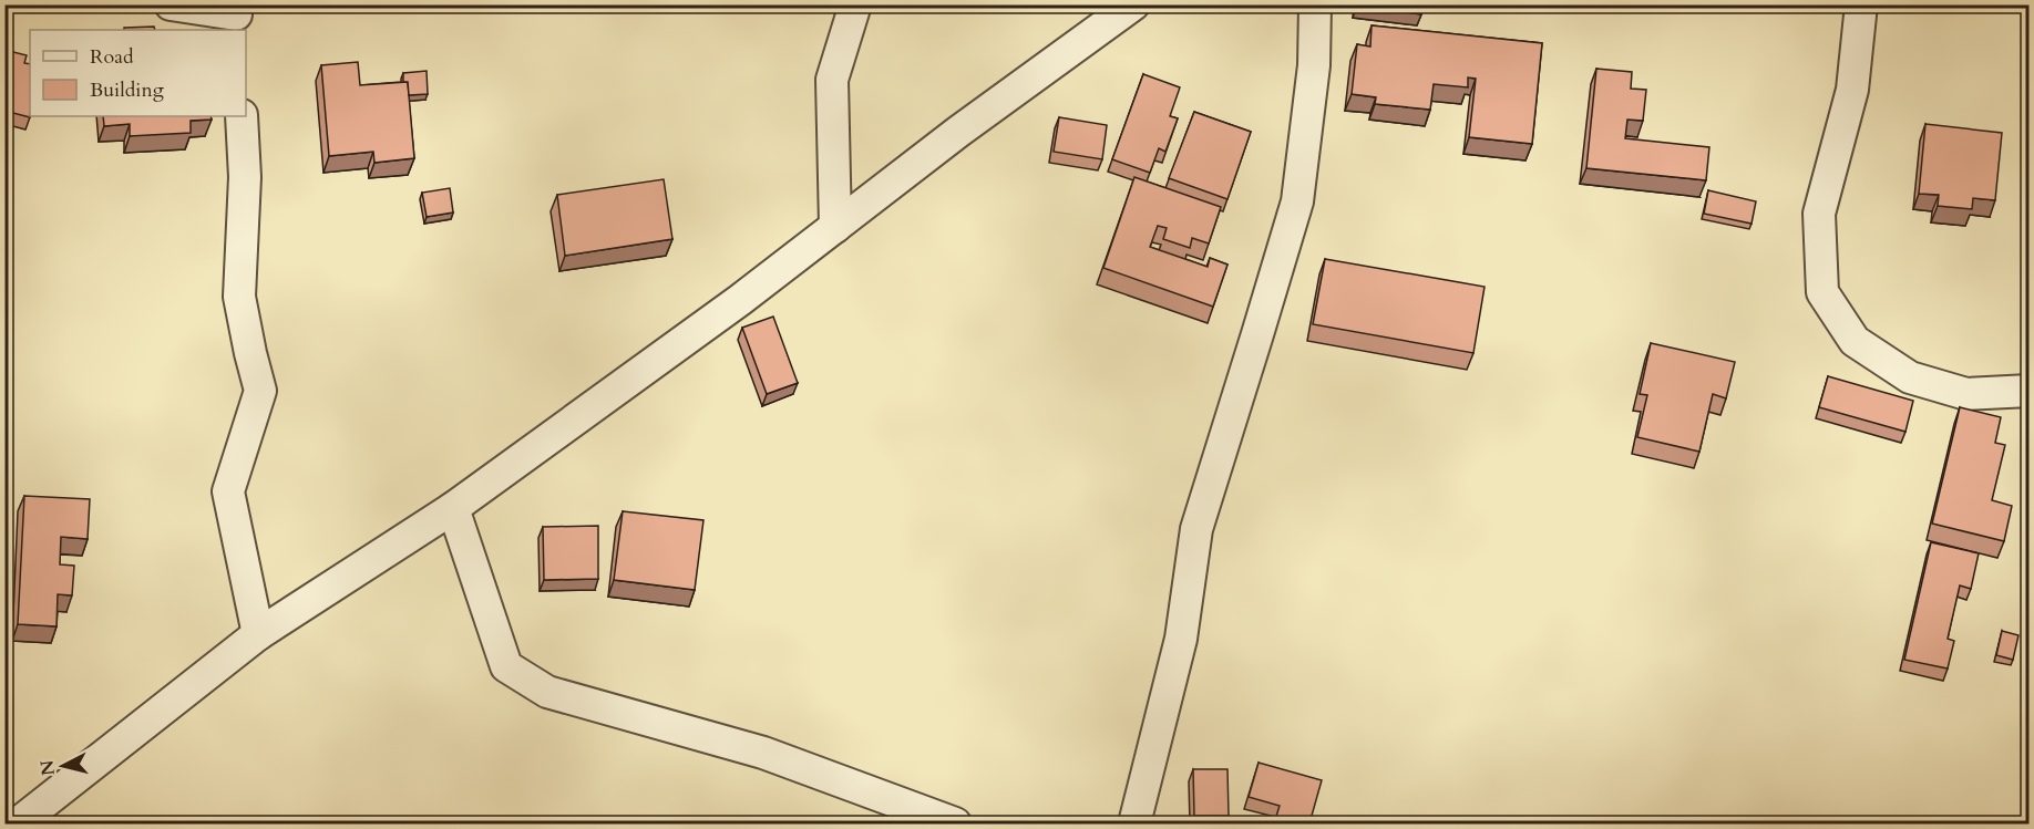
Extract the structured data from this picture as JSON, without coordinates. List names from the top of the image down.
{
  "legend": ["Road", "Building"],
  "north": "left"
}
